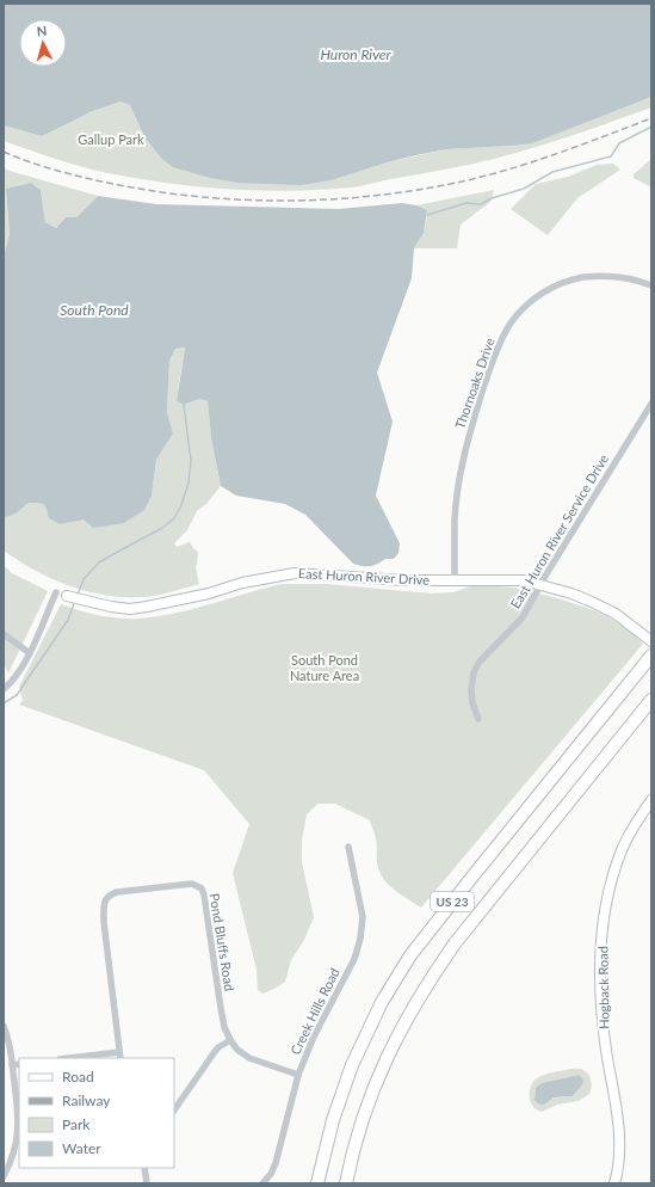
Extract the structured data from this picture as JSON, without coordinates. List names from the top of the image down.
{
  "streets": {
    "highway": ["US 23"],
    "main road": ["East Huron River Drive", "Hogback Road"],
    "street": [
      "Thornoaks Drive",
      "East Huron River Service Drive",
      "Pond Bluffs Road",
      "Creek Hills Road"
    ]
  },
  "crossings": [
    ["Thornoaks Drive", "East Huron River Drive"],
    ["East Huron River Service Drive", "East Huron River Drive"],
    ["Pond Bluffs Road", "Creek Hills Road"]
  ],
  "water": ["Huron River", "South Pond"],
  "parks": ["Gallup Park", "South Pond Nature Area"],
  "legend": [
    "Road",
    "Railway",
    "Park",
    "Water"
  ],
  "north": "top"
}
